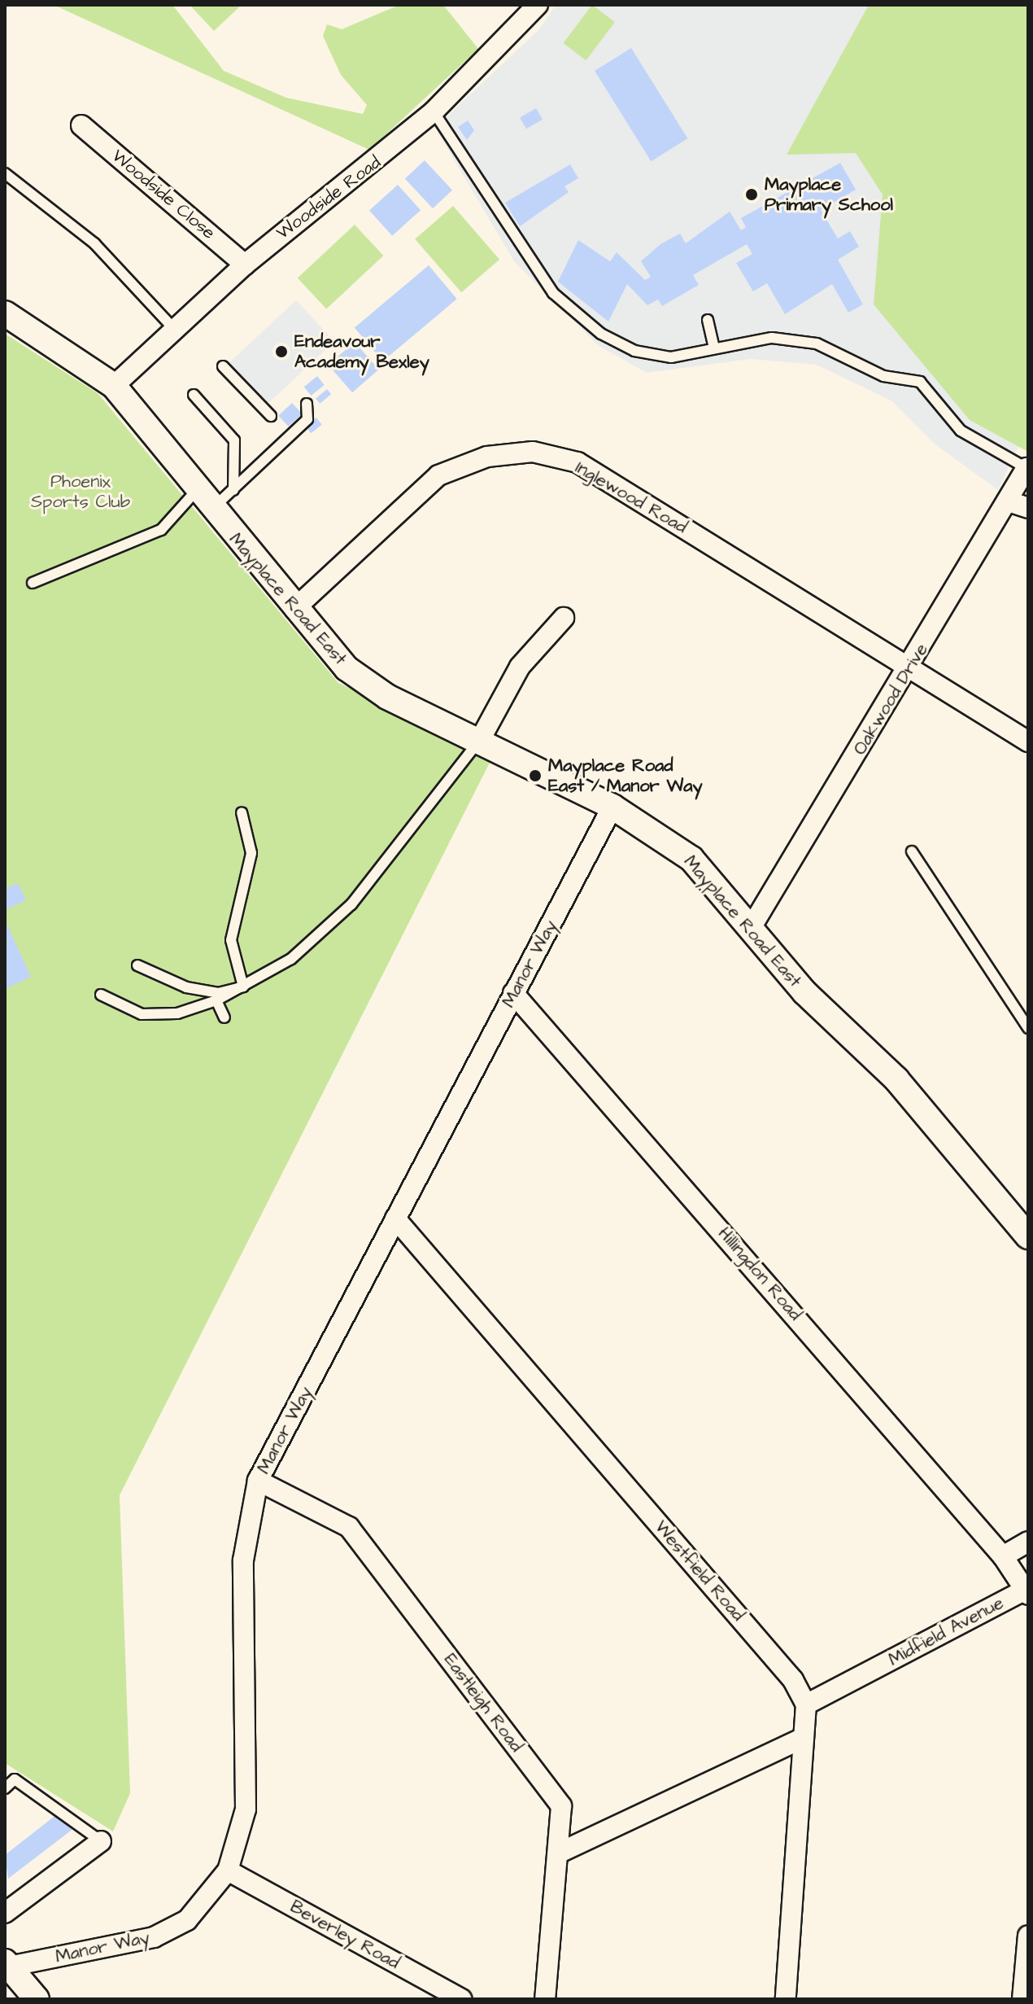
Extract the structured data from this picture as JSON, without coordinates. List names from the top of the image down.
{
  "streets": {
    "street": [
      "Woodside Close",
      "Woodside Road",
      "Inglewood Road",
      "Mayplace Road East",
      "Oakwood Drive",
      "Manor Way",
      "Hillingdon Road",
      "Westfield Road",
      "Midfield Avenue",
      "Eastleigh Road",
      "Beverley Road"
    ]
  },
  "crossings": [
    ["Woodside Close", "Woodside Road"],
    ["Woodside Road", "Mayplace Road East"],
    ["Inglewood Road", "Mayplace Road East"],
    ["Inglewood Road", "Oakwood Drive"],
    ["Mayplace Road East", "Oakwood Drive"],
    ["Mayplace Road East", "Manor Way"],
    ["Manor Way", "Hillingdon Road"],
    ["Manor Way", "Westfield Road"],
    ["Manor Way", "Eastleigh Road"],
    ["Manor Way", "Beverley Road"],
    ["Hillingdon Road", "Midfield Avenue"],
    ["Westfield Road", "Midfield Avenue"]
  ],
  "parks": ["Phoenix Sports Club"],
  "places": ["Mayplace Primary School", "Endeavour Academy Bexley", "Mayplace Road East / Manor Way"]
}
